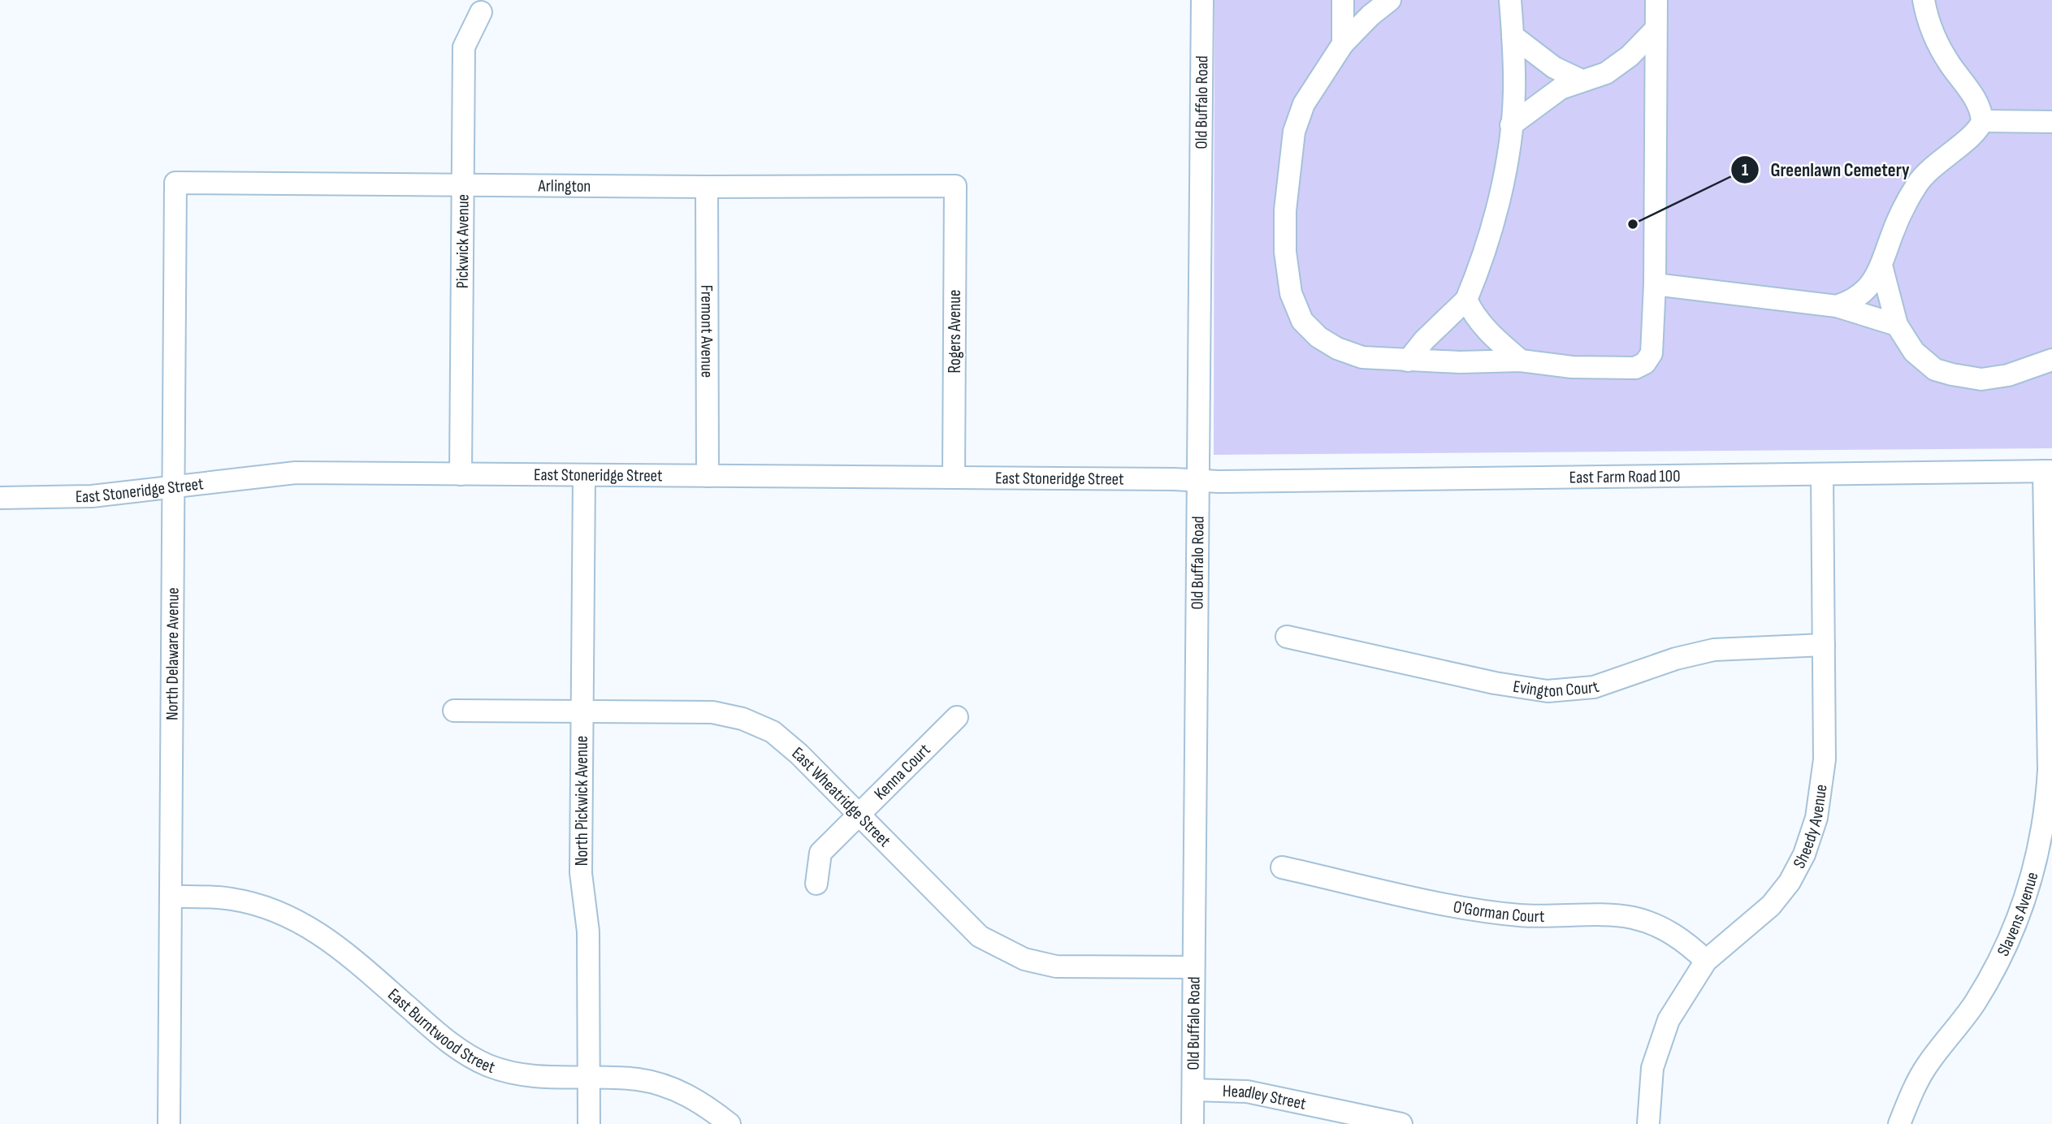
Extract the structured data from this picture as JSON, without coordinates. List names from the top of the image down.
{
  "streets": {
    "street": [
      "Old Buffalo Road",
      "Arlington",
      "Pickwick Avenue",
      "Fremont Avenue",
      "Rogers Avenue",
      "East Stoneridge Street",
      "East Farm Road 100",
      "North Delaware Avenue",
      "Evington Court",
      "Kenna Court",
      "East Wheatridge Street",
      "North Pickwick Avenue",
      "Sheedy Avenue",
      "O'Gorman Court",
      "Slavens Avenue",
      "East Burntwood Street",
      "Headley Street"
    ]
  },
  "crossings": [
    ["Old Buffalo Road", "East Stoneridge Street"],
    ["Old Buffalo Road", "East Farm Road 100"],
    ["Old Buffalo Road", "East Wheatridge Street"],
    ["Old Buffalo Road", "Headley Street"],
    ["Arlington", "Pickwick Avenue"],
    ["Arlington", "Fremont Avenue"],
    ["Arlington", "Rogers Avenue"],
    ["Arlington", "North Delaware Avenue"],
    ["Pickwick Avenue", "East Stoneridge Street"],
    ["Fremont Avenue", "East Stoneridge Street"],
    ["Rogers Avenue", "East Stoneridge Street"],
    ["East Stoneridge Street", "East Farm Road 100"],
    ["East Stoneridge Street", "North Delaware Avenue"],
    ["East Stoneridge Street", "North Pickwick Avenue"],
    ["East Farm Road 100", "Sheedy Avenue"],
    ["East Farm Road 100", "Slavens Avenue"],
    ["North Delaware Avenue", "East Burntwood Street"],
    ["Evington Court", "Sheedy Avenue"],
    ["Kenna Court", "East Wheatridge Street"],
    ["East Wheatridge Street", "North Pickwick Avenue"],
    ["North Pickwick Avenue", "East Burntwood Street"],
    ["Sheedy Avenue", "O'Gorman Court"]
  ],
  "places": ["Greenlawn Cemetery"]
}
